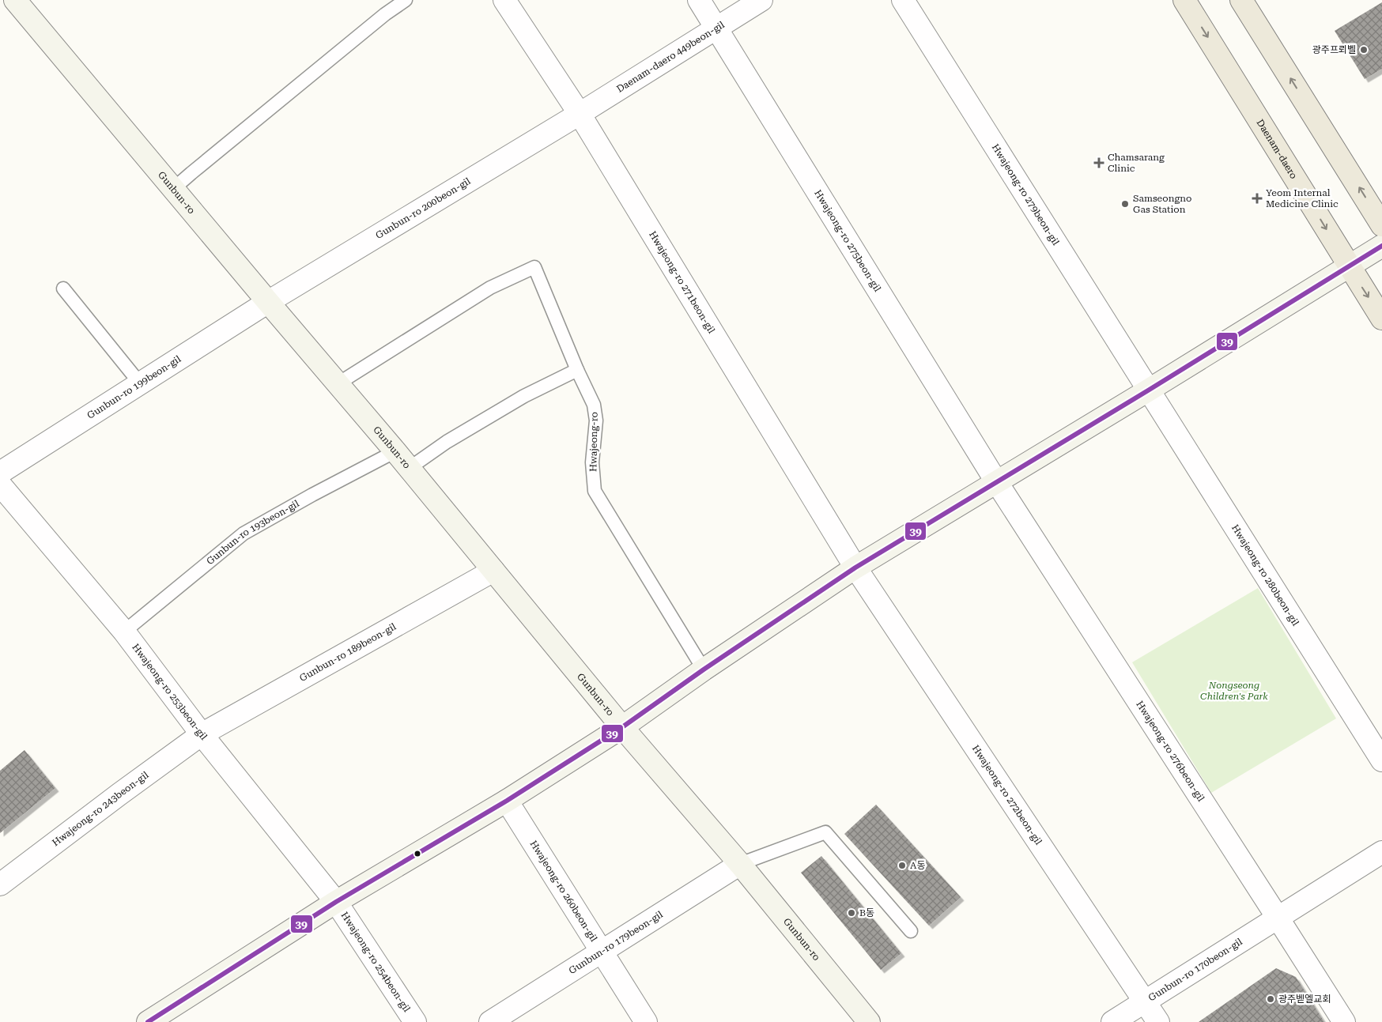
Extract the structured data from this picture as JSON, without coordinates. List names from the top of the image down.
{
  "streets": {
    "main road": ["Daenam-daero"],
    "street": [
      "Daenam-daero 449beon-gil",
      "Gunbun-ro",
      "Hwajeong-ro 279beon-gil",
      "Gunbun-ro 200beon-gil",
      "Hwajeong-ro 275beon-gil",
      "Hwajeong-ro 271beon-gil",
      "Gunbun-ro 199beon-gil",
      "Hwajeong-ro 280beon-gil",
      "Gunbun-ro 189beon-gil",
      "Hwajeong-ro 253beon-gil",
      "Hwajeong-ro 276beon-gil",
      "Hwajeong-ro 272beon-gil",
      "Hwajeong-ro 243beon-gil",
      "Hwajeong-ro 260beon-gil",
      "Gunbun-ro 179beon-gil",
      "Hwajeong-ro 254beon-gil",
      "Gunbun-ro 170beon-gil"
    ],
    "lane": ["Hwajeong-ro", "Gunbun-ro 193beon-gil"]
  },
  "crossings": [
    ["Daenam-daero 449beon-gil", "Gunbun-ro 200beon-gil"],
    ["Daenam-daero 449beon-gil", "Hwajeong-ro 275beon-gil"],
    ["Daenam-daero 449beon-gil", "Hwajeong-ro 271beon-gil"],
    ["Gunbun-ro", "Gunbun-ro 200beon-gil"],
    ["Gunbun-ro", "Gunbun-ro 199beon-gil"],
    ["Gunbun-ro", "Hwajeong-ro"],
    ["Gunbun-ro", "Gunbun-ro 193beon-gil"],
    ["Gunbun-ro", "Gunbun-ro 189beon-gil"],
    ["Gunbun-ro", "Gunbun-ro 179beon-gil"],
    ["Hwajeong-ro 279beon-gil", "Hwajeong-ro 280beon-gil"],
    ["Gunbun-ro 200beon-gil", "Hwajeong-ro 271beon-gil"],
    ["Gunbun-ro 200beon-gil", "Gunbun-ro 199beon-gil"],
    ["Hwajeong-ro 275beon-gil", "Hwajeong-ro 276beon-gil"],
    ["Hwajeong-ro 271beon-gil", "Hwajeong-ro 272beon-gil"],
    ["Gunbun-ro 193beon-gil", "Hwajeong-ro 253beon-gil"],
    ["Gunbun-ro 189beon-gil", "Hwajeong-ro 253beon-gil"],
    ["Gunbun-ro 189beon-gil", "Hwajeong-ro 243beon-gil"],
    ["Hwajeong-ro 253beon-gil", "Hwajeong-ro 243beon-gil"],
    ["Hwajeong-ro 253beon-gil", "Hwajeong-ro 254beon-gil"],
    ["Hwajeong-ro 276beon-gil", "Gunbun-ro 170beon-gil"],
    ["Hwajeong-ro 272beon-gil", "Gunbun-ro 170beon-gil"],
    ["Hwajeong-ro 260beon-gil", "Gunbun-ro 179beon-gil"]
  ],
  "parks": ["Nongseong Children's Park"],
  "places": {
    "other": [
      "광주프뢰벨",
      "Samseongno Gas Station",
      "A동",
      "B동",
      "광주벧엘교회"
    ],
    "health": ["Chamsarang Clinic", "Yeom Internal Medicine Clinic"]
  },
  "lines": ["transit line 39"]
}
